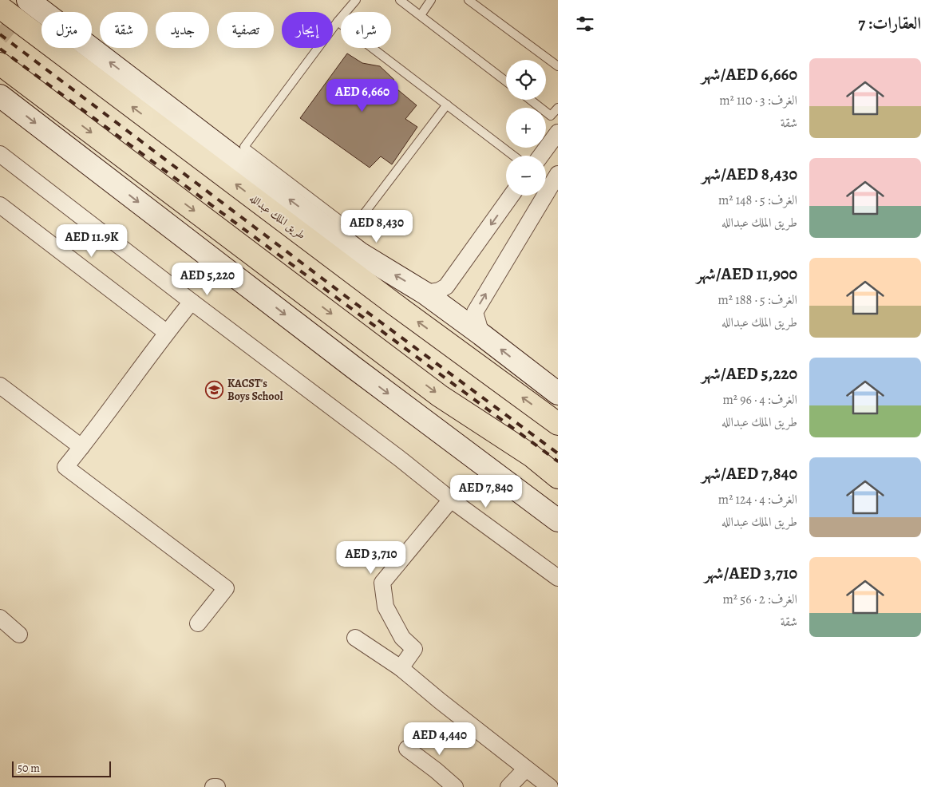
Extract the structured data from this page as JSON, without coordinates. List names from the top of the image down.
{
  "streets": {
    "highway": ["طريق الملك عبدالله"]
  },
  "places": {
    "school or university": ["KACST's Boys School"]
  },
  "scale_bar": "50 m",
  "page": {
    "heading": "العقارات: 7",
    "chip": [
      "شراء",
      "إيجار",
      "تصفية",
      "جديد",
      "شقة",
      "منزل"
    ],
    "list": [
      {
        "name": "AED 6,660/شهر",
        "note": "الغرف: 3 · 110 m² · شقة"
      },
      {
        "name": "AED 8,430/شهر",
        "note": "الغرف: 5 · 148 m² · طريق الملك عبدالله"
      },
      {
        "name": "AED 11,900/شهر",
        "note": "الغرف: 5 · 188 m² · طريق الملك عبدالله"
      },
      {
        "name": "AED 5,220/شهر",
        "note": "الغرف: 4 · 96 m² · طريق الملك عبدالله"
      },
      {
        "name": "AED 7,840/شهر",
        "note": "الغرف: 4 · 124 m² · طريق الملك عبدالله"
      },
      {
        "name": "AED 3,710/شهر",
        "note": "الغرف: 2 · 56 m² · شقة"
      }
    ],
    "map_buttons": ["+", "−"],
    "price": [
      "AED 6,660",
      "AED 8,430",
      "AED 11.9K",
      "AED 5,220",
      "AED 7,840",
      "AED 3,710",
      "AED 4,440"
    ],
    "scale": "50 m"
  }
}
